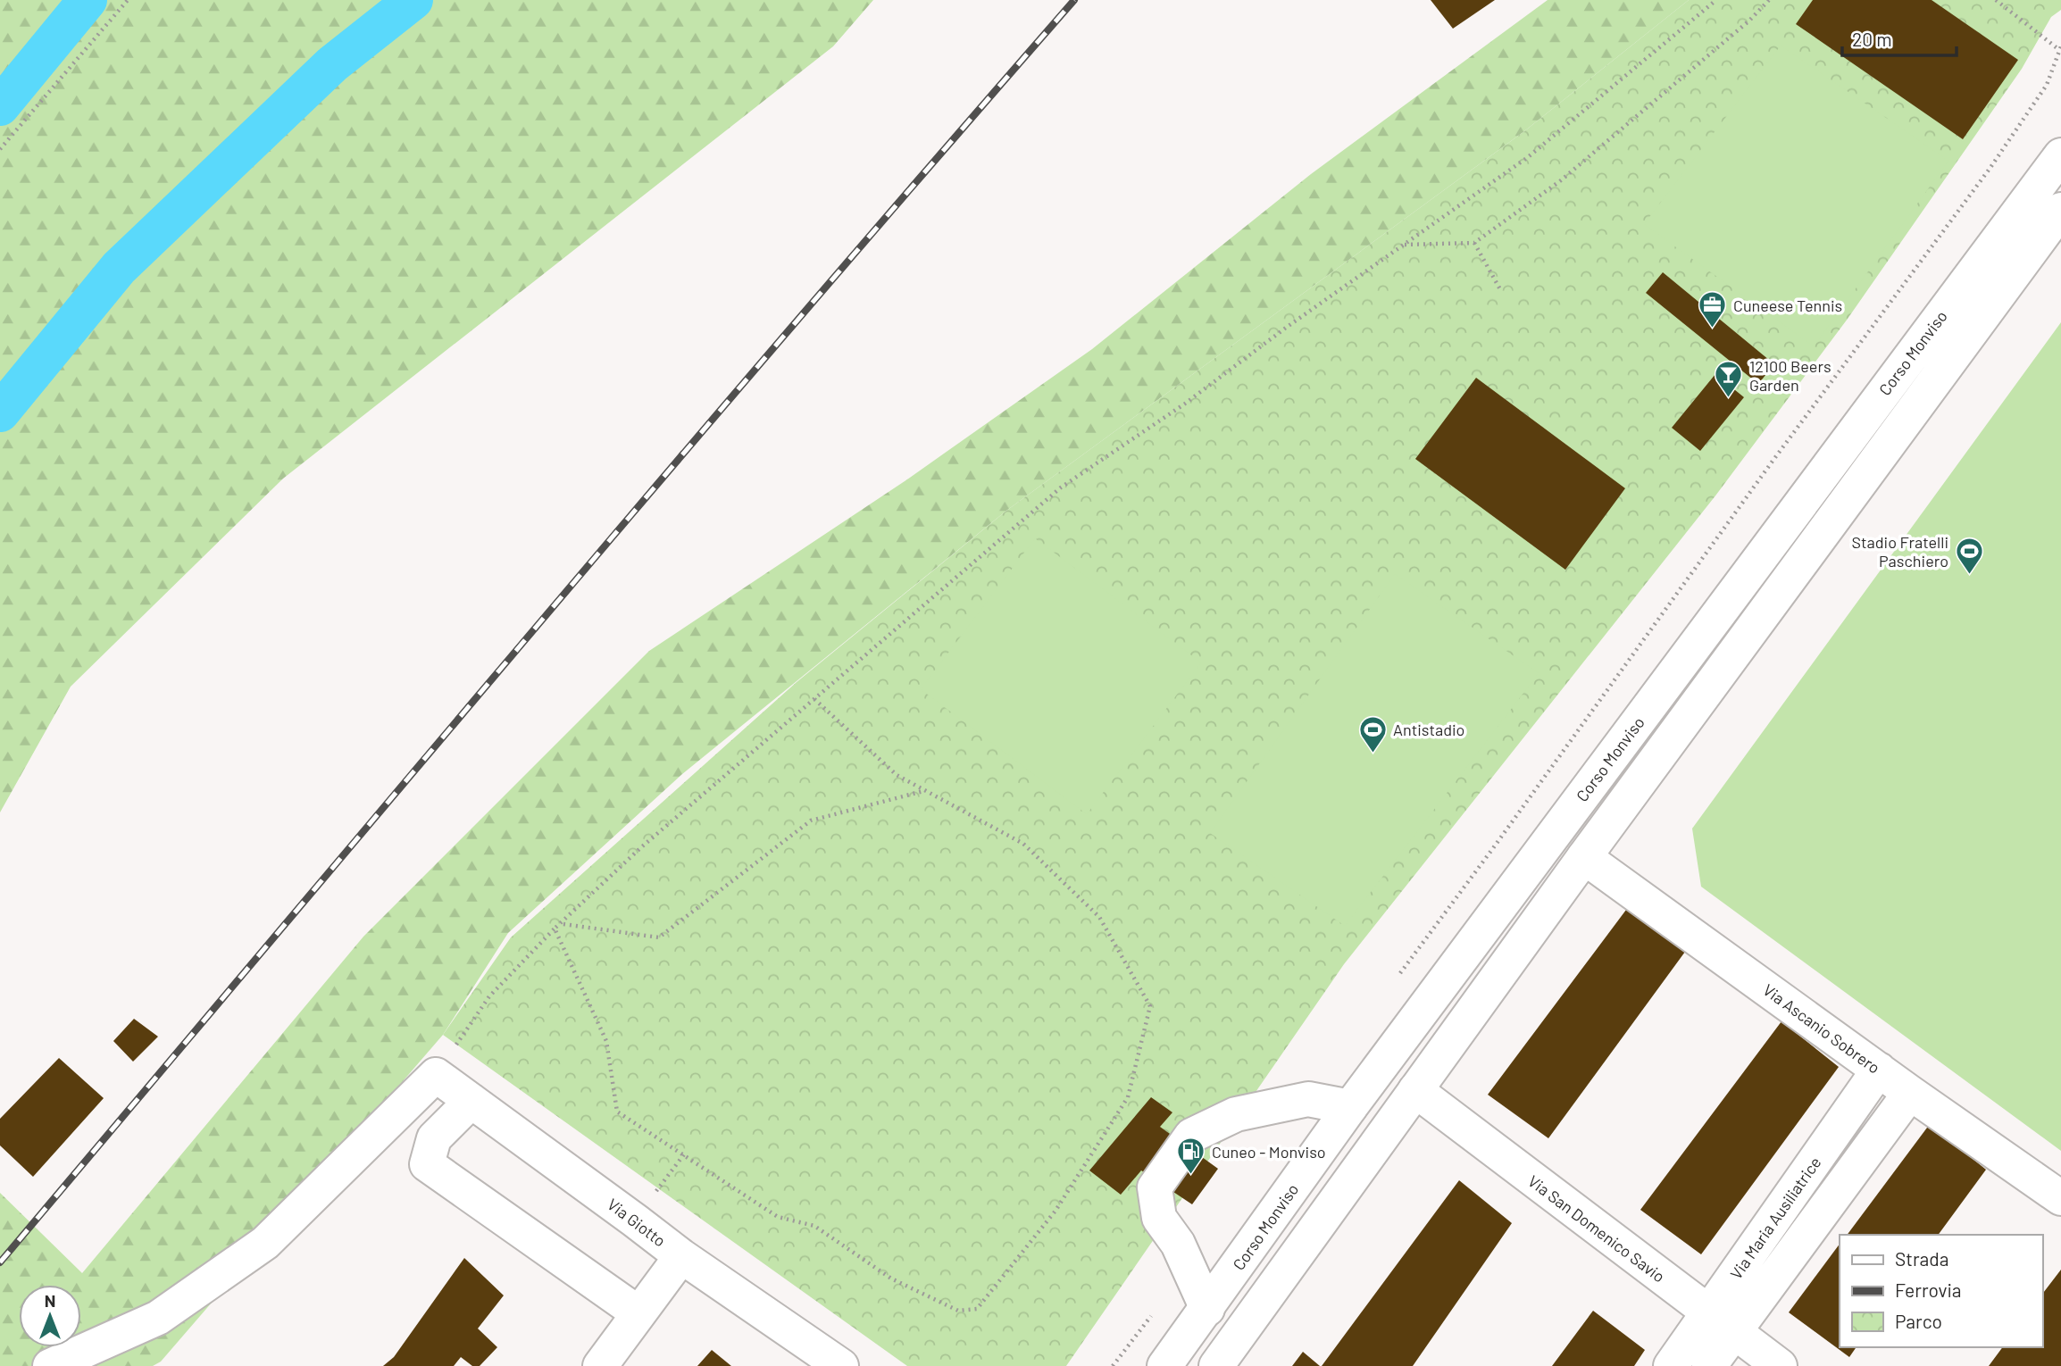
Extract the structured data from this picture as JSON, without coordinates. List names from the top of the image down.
{
  "streets": {
    "main road": [
      "Corso Monviso",
      "Via Ascanio Sobrero",
      "Via Maria Ausiliatrice",
      "Via Giotto",
      "Via San Domenico Savio"
    ]
  },
  "crossings": [
    ["Via Ascanio Sobrero", "Via Maria Ausiliatrice"],
    ["Via Maria Ausiliatrice", "Via San Domenico Savio"]
  ],
  "places": {
    "office": ["Cuneese Tennis"],
    "bar": ["12100 Beers Garden"],
    "sports": ["Stadio Fratelli Paschiero", "Antistadio"],
    "fuel station": ["Cuneo - Monviso"]
  },
  "legend": ["Strada", "Ferrovia", "Parco"],
  "scale_bar": "20 m",
  "north": "top"
}
